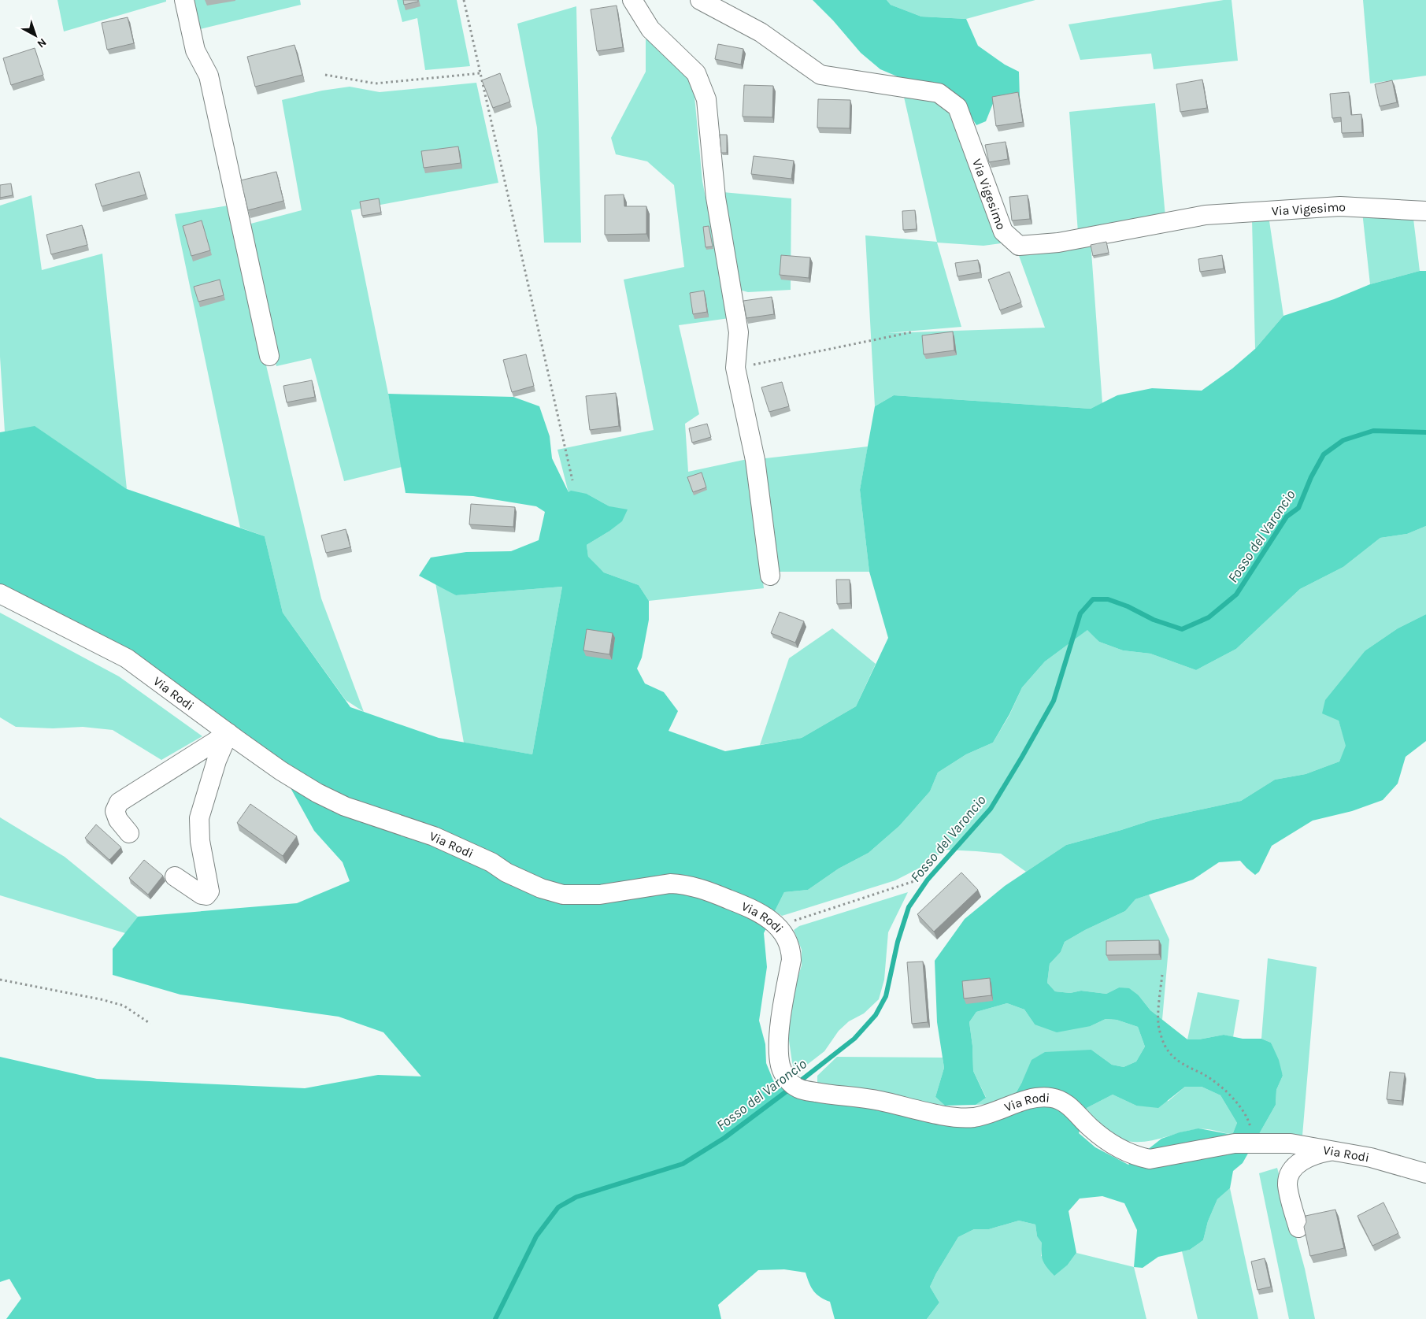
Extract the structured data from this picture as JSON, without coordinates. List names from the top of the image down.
{
  "streets": {
    "street": ["Via Vigesimo", "Via Rodi"]
  },
  "water": ["Fosso del Varoncio"],
  "north": "bottom right"
}
